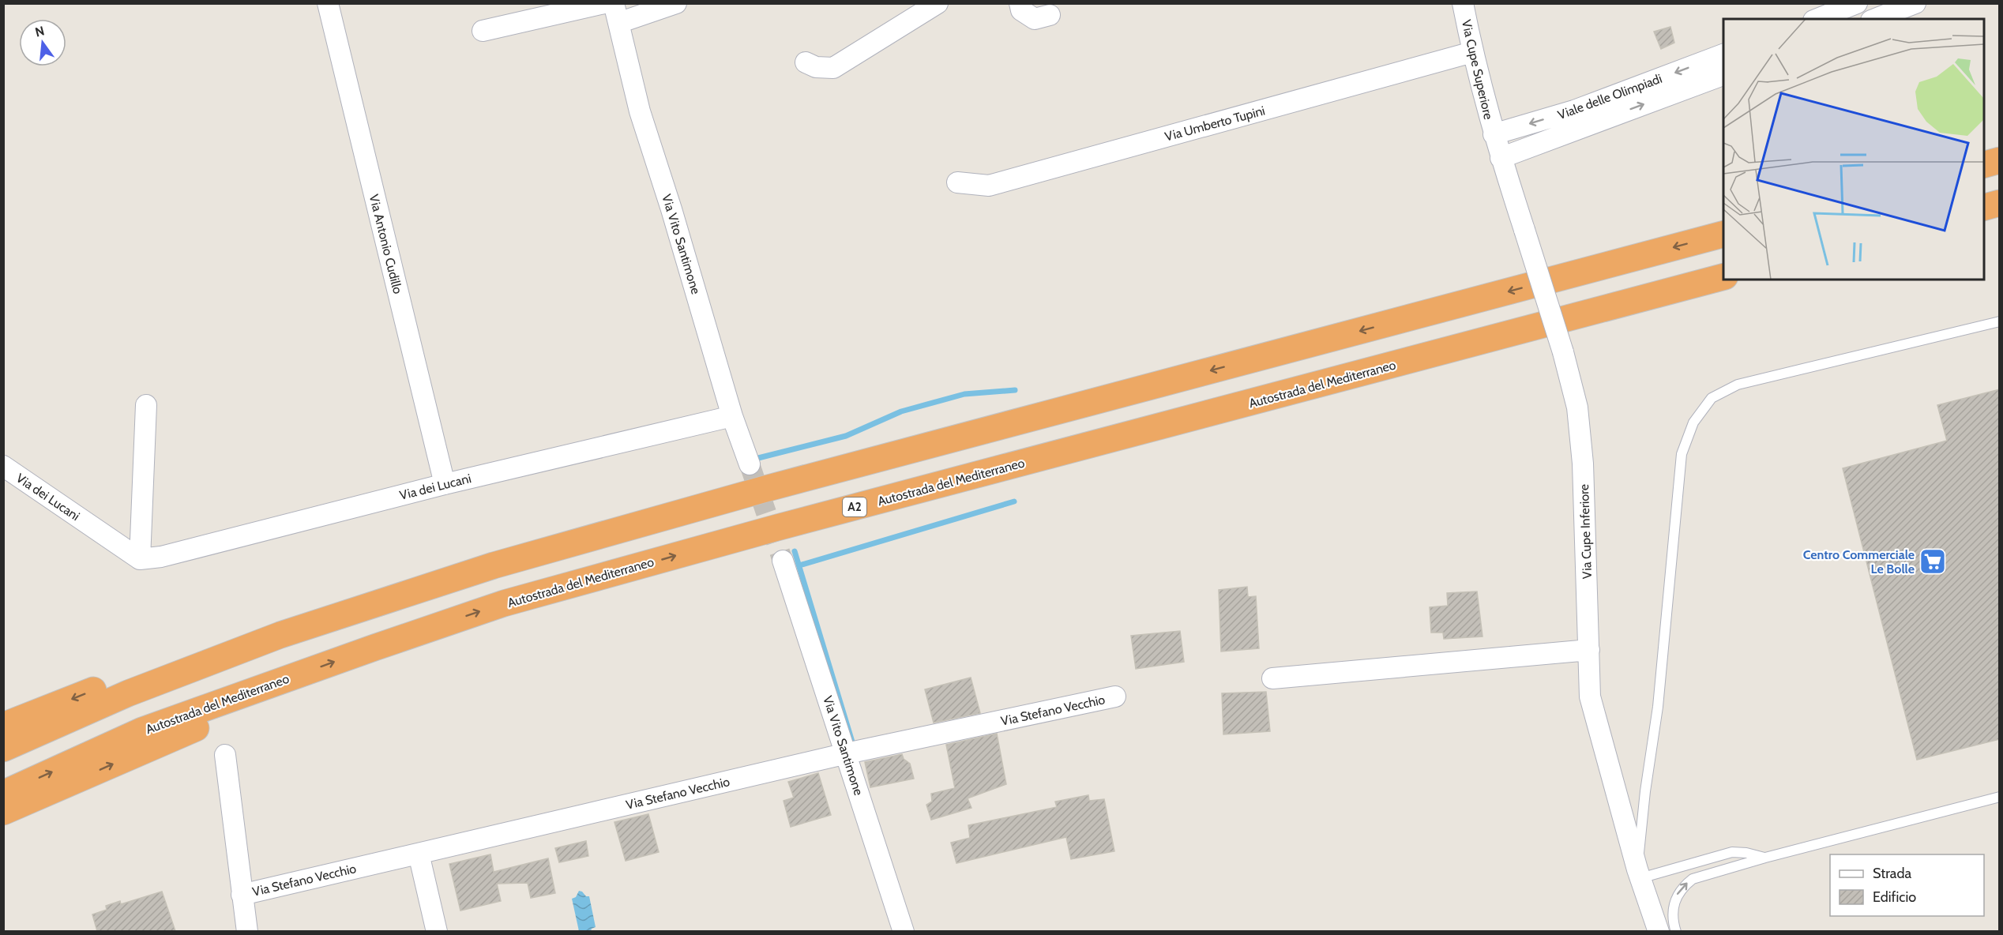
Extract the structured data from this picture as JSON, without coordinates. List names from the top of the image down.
{
  "streets": {
    "highway": ["Autostrada del Mediterraneo", "A2"],
    "street": [
      "Via Cupe Superiore",
      "Viale delle Olimpiadi",
      "Via Umberto Tupini",
      "Via Antonio Cudillo",
      "Via Vito Santimone",
      "Via dei Lucani",
      "Via Cupe Inferiore",
      "Via Stefano Vecchio"
    ]
  },
  "crossings": [
    ["Via Cupe Superiore", "Viale delle Olimpiadi"],
    ["Via Cupe Superiore", "Via Umberto Tupini"],
    ["Via Cupe Superiore", "Via Cupe Inferiore"],
    ["Viale delle Olimpiadi", "Via Cupe Inferiore"],
    ["Via Antonio Cudillo", "Via dei Lucani"],
    ["Via Vito Santimone", "Via dei Lucani"],
    ["Via Vito Santimone", "Via Stefano Vecchio"]
  ],
  "places": {
    "supermarket": ["Centro Commerciale Le Bolle"]
  },
  "legend": ["Strada", "Edificio"],
  "north": "top"
}
